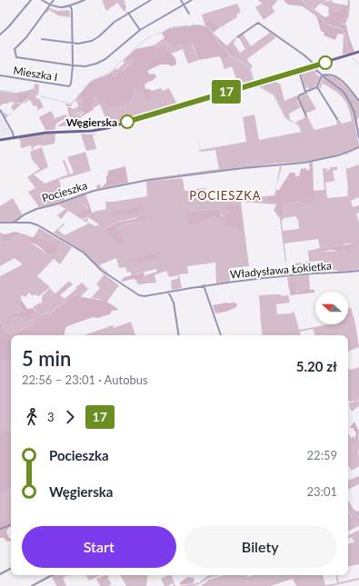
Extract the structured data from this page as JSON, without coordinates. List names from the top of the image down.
{
  "streets": {
    "street": ["Mieszka I", "Pocieszka", "Władysława Łokietka"]
  },
  "crossings": [
    ["Pocieszka", "Władysława Łokietka"]
  ],
  "districts": ["POCIESZKA"],
  "places": ["Węgierska"],
  "lines": ["bus line 17"],
  "north": "left",
  "page": {
    "on_map": "17",
    "heading": ["5 min", "22:56 – 23:01 · Autobus", "5.20 zł"],
    "legs": ["3", "17"],
    "list": [
      {
        "name": "Pocieszka",
        "value": "22:59"
      },
      {
        "name": "Węgierska",
        "value": "23:01"
      }
    ],
    "buttons": ["Start", "Bilety"]
  }
}
